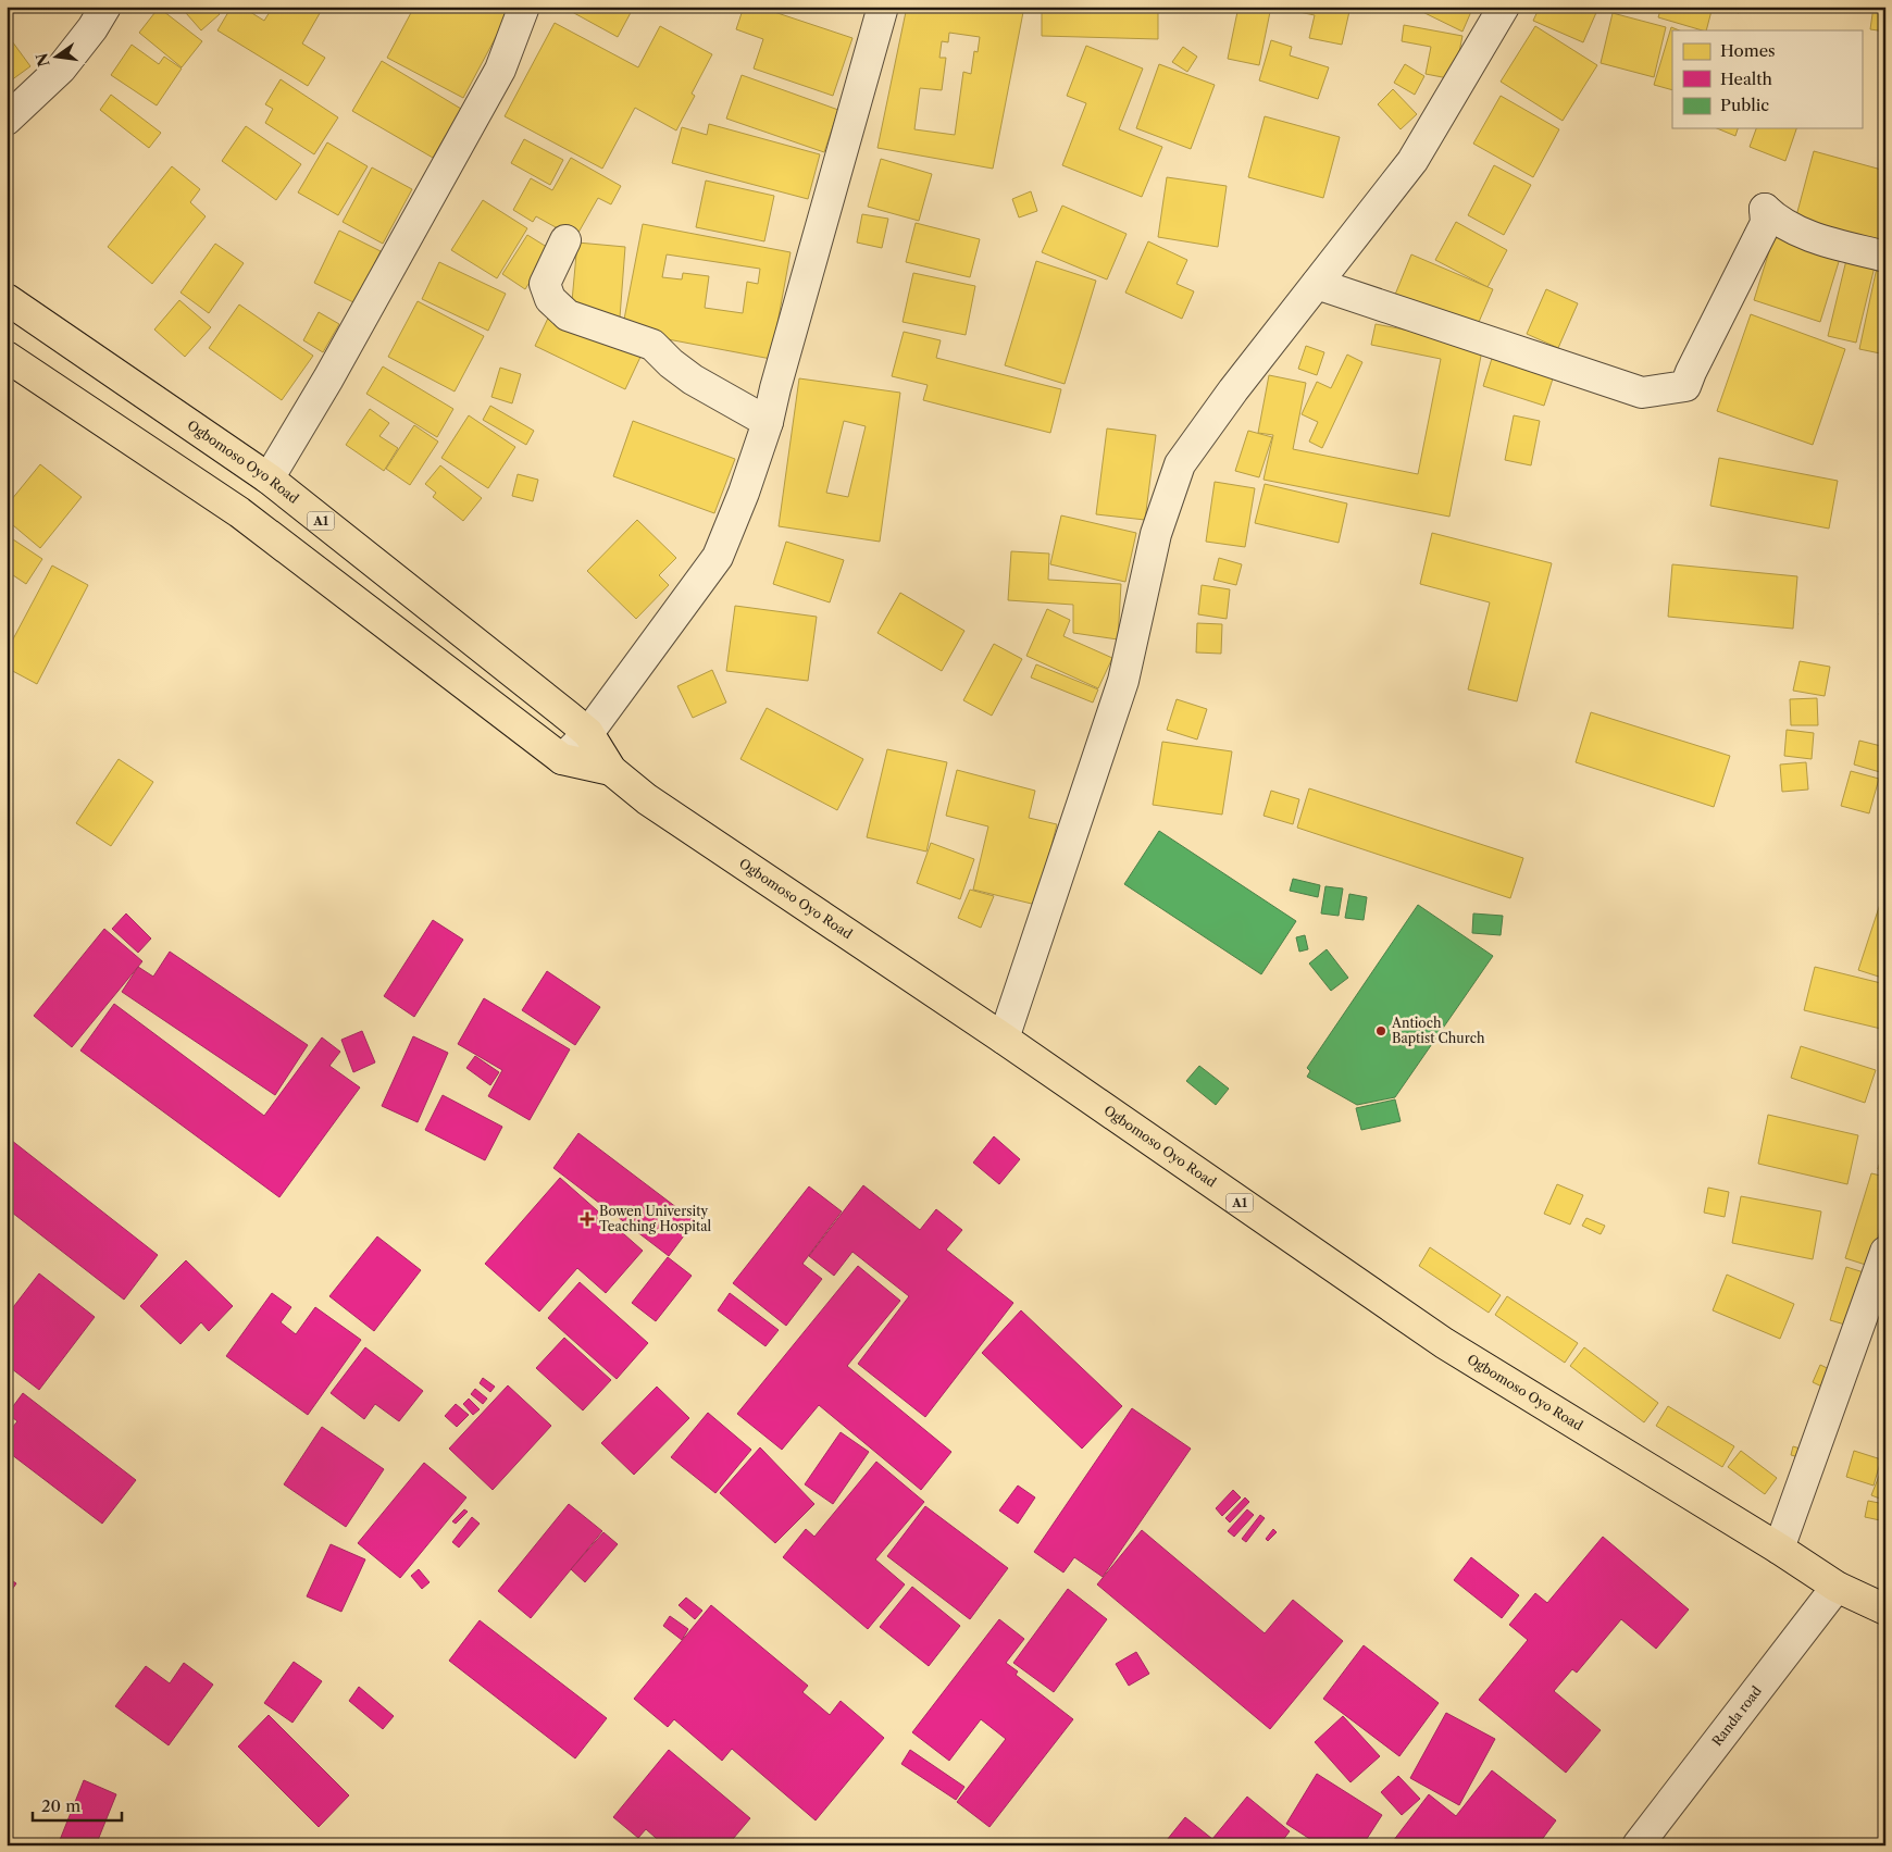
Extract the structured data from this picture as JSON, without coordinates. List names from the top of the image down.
{
  "streets": {
    "highway": ["Ogbomoso Oyo Road", "A1"],
    "street": ["Randa road"]
  },
  "crossings": [
    ["Ogbomoso Oyo Road", "Randa road"]
  ],
  "places": {
    "other": ["Antioch Baptist Church"],
    "health": ["Bowen University Teaching Hospital"]
  },
  "legend": ["Homes", "Health", "Public"],
  "scale_bar": "20 m",
  "north": "left"
}
